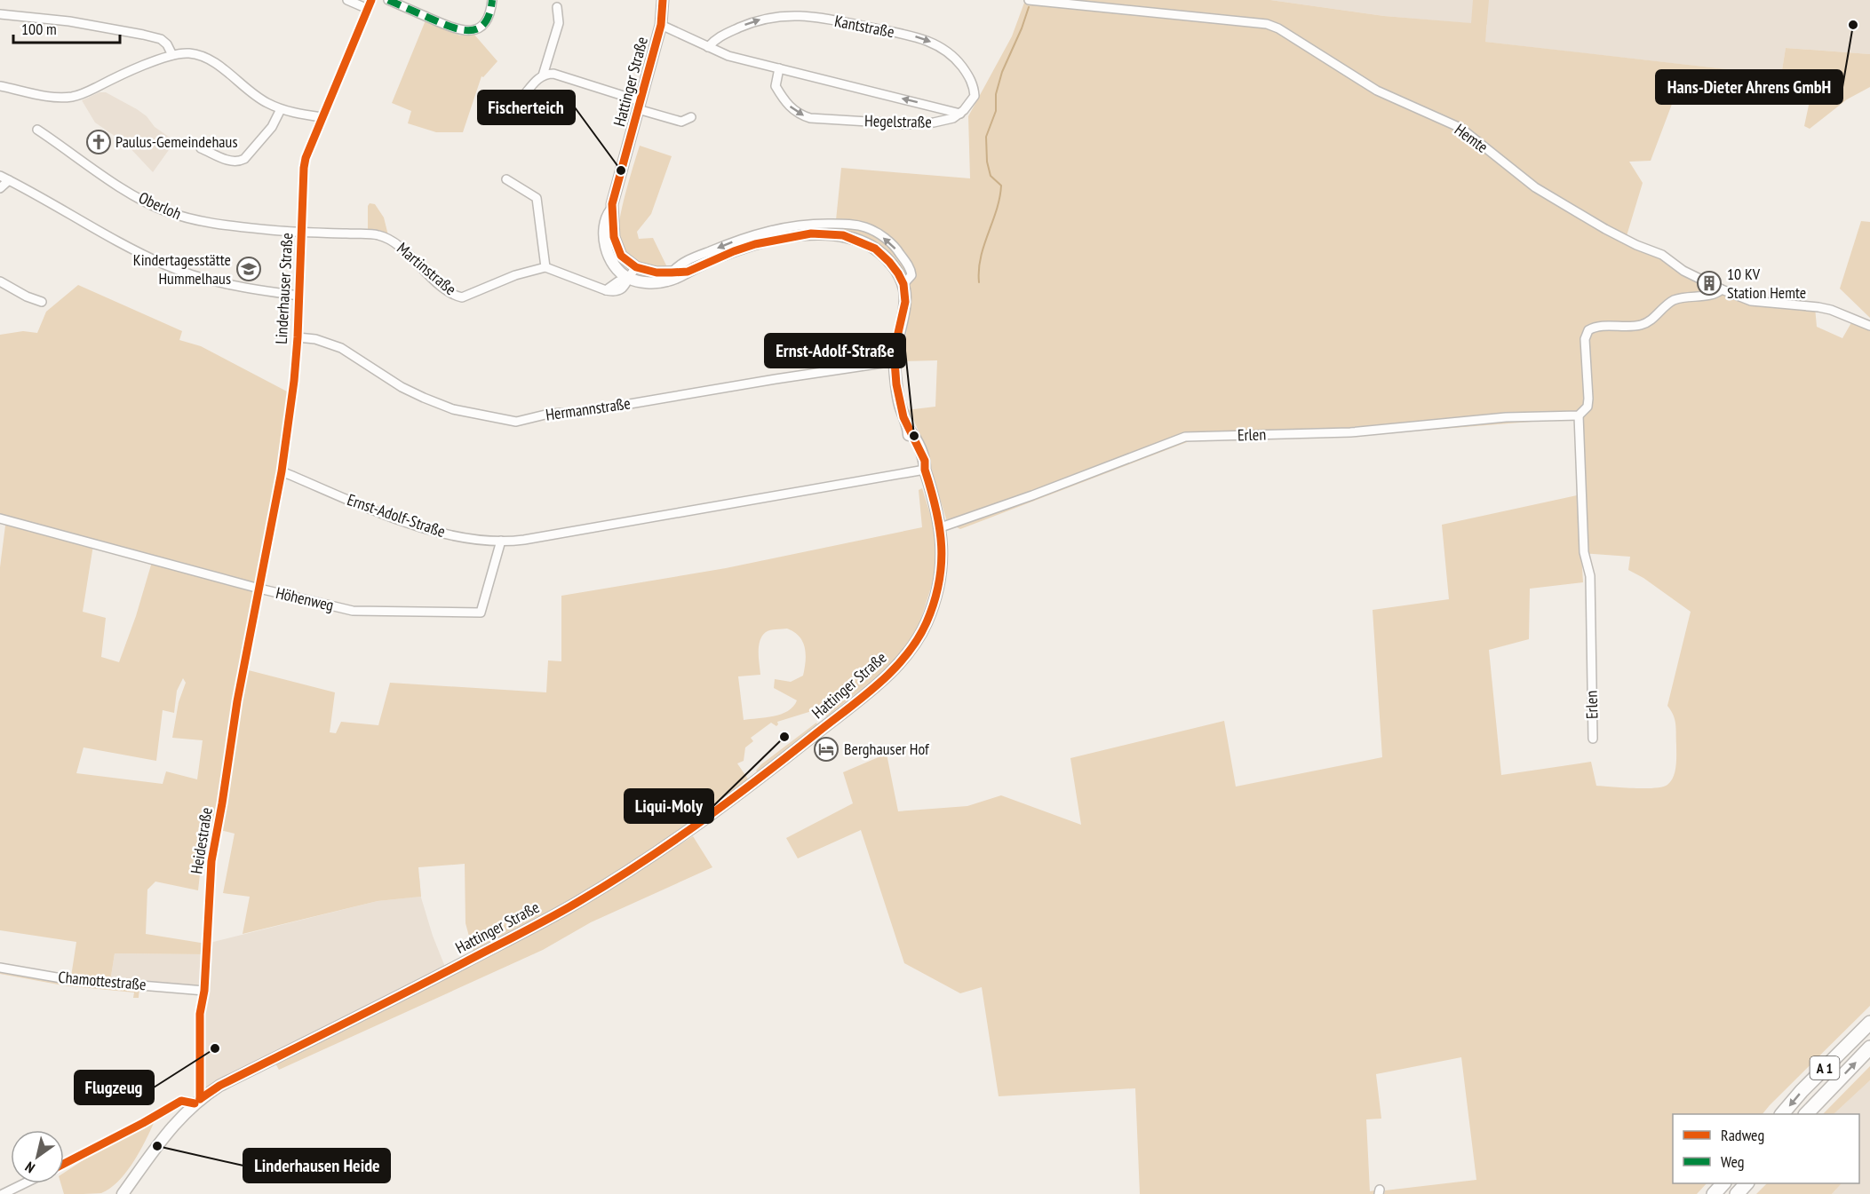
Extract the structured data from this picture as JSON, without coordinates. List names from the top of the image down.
{
  "streets": {
    "highway": ["A 1"],
    "main road": ["Hattinger Straße"],
    "street": [
      "Kantstraße",
      "Hegelstraße",
      "Hemte",
      "Oberloh",
      "Martinstraße",
      "Linderhauser Straße",
      "Hermannstraße",
      "Erlen",
      "Ernst-Adolf-Straße",
      "Höhenweg",
      "Heidestraße",
      "Chamottestraße"
    ]
  },
  "crossings": [
    ["Kantstraße", "Hegelstraße"],
    ["Hattinger Straße", "Hegelstraße"],
    ["Hattinger Straße", "Hermannstraße"],
    ["Hattinger Straße", "Erlen"],
    ["Hattinger Straße", "Ernst-Adolf-Straße"],
    ["Hattinger Straße", "Heidestraße"],
    ["Hemte", "Erlen"],
    ["Oberloh", "Martinstraße"],
    ["Oberloh", "Linderhauser Straße"],
    ["Martinstraße", "Linderhauser Straße"],
    ["Linderhauser Straße", "Hermannstraße"],
    ["Linderhauser Straße", "Ernst-Adolf-Straße"],
    ["Linderhauser Straße", "Höhenweg"],
    ["Linderhauser Straße", "Heidestraße"],
    ["Ernst-Adolf-Straße", "Höhenweg"],
    ["Höhenweg", "Heidestraße"],
    ["Heidestraße", "Chamottestraße"]
  ],
  "places": {
    "other": [
      "Hans-Dieter Ahrens GmbH",
      "Fischerteich",
      "Ernst-Adolf-Straße",
      "Liqui-Moly",
      "Flugzeug",
      "Linderhausen Heide"
    ],
    "church": ["Paulus-Gemeindehaus"],
    "school or university": ["Kindertagesstätte Hummelhaus"],
    "building": ["10 KV Station Hemte"],
    "hotel": ["Berghauser Hof"]
  },
  "legend": ["Radweg", "Weg"],
  "scale_bar": "100 m",
  "north": "bottom left"
}
